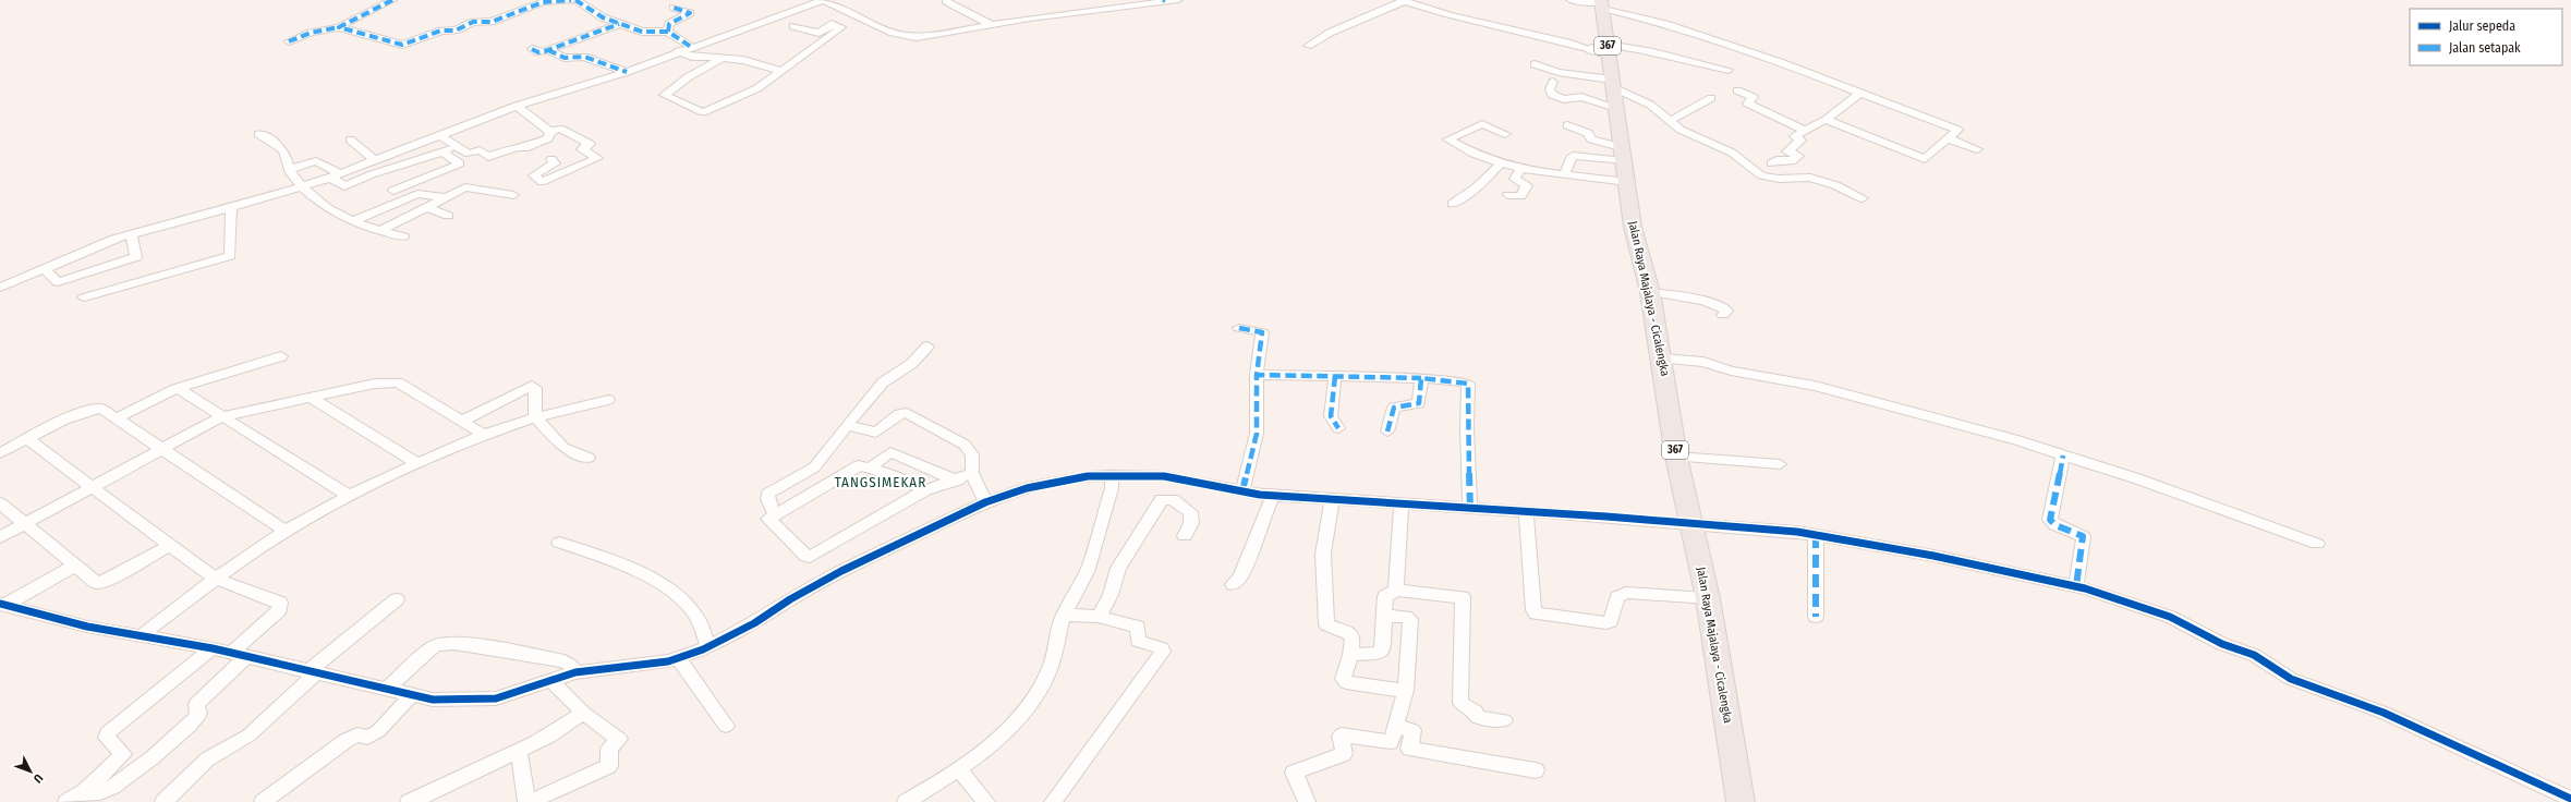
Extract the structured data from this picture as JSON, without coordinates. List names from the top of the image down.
{
  "streets": {
    "main road": ["367", "Jalan Raya Majalaya - Cicalengka"]
  },
  "districts": ["TANGSIMEKAR"],
  "legend": ["Jalur sepeda", "Jalan setapak"],
  "north": "bottom right"
}
